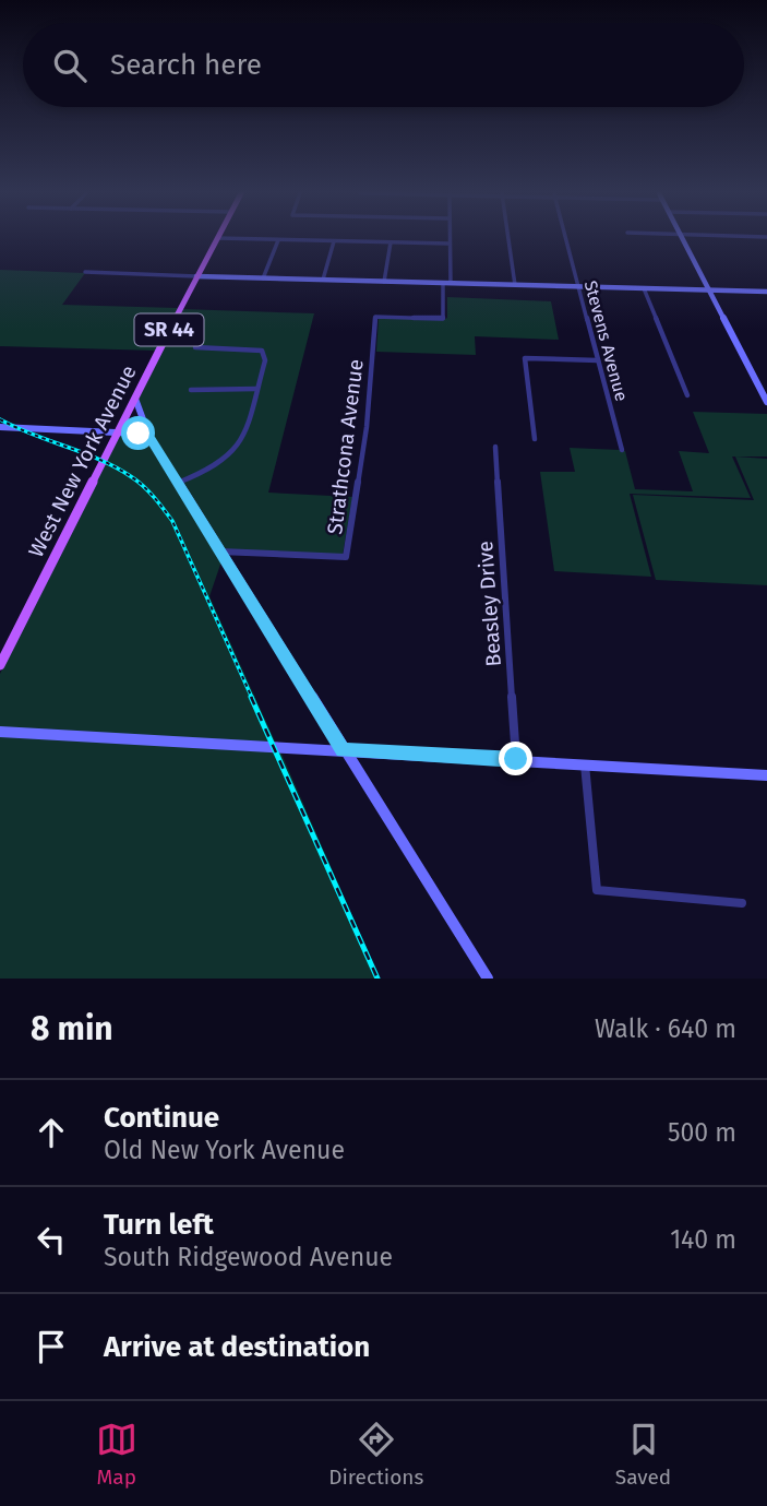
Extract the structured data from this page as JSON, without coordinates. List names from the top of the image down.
{
  "streets": {
    "main road": ["SR 44", "West New York Avenue"],
    "street": ["Stevens Avenue", "Strathcona Avenue", "Beasley Drive"]
  },
  "page": {
    "search": "Search here",
    "heading": ["8 min", "Walk · 640 m"],
    "list": [
      ["Continue", "Old New York Avenue", "500 m"],
      ["Turn left", "South Ridgewood Avenue", "140 m"],
      "Arrive at destination"
    ],
    "nav": ["Map", "Directions", "Saved"]
  }
}
